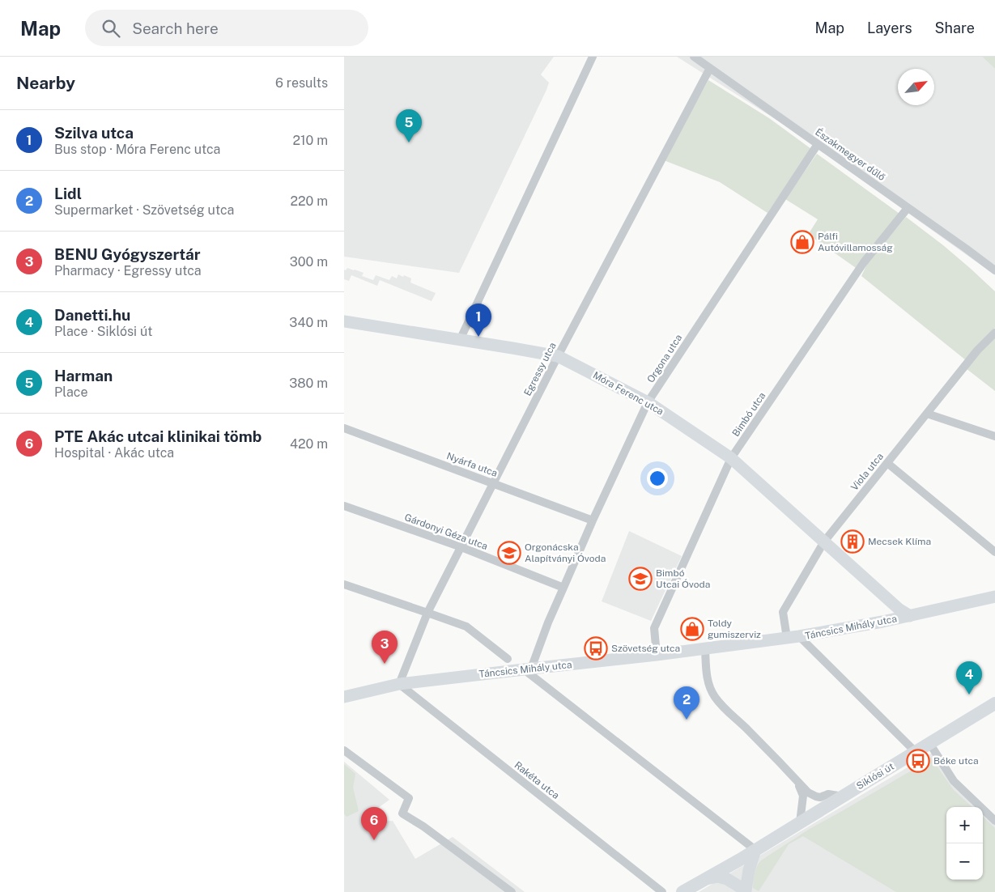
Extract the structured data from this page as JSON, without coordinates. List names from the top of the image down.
{
  "streets": {
    "main road": ["Siklósi út"],
    "street": [
      "Északmegyer dűlő",
      "Orgona utca",
      "Egressy utca",
      "Móra Ferenc utca",
      "Bimbó utca",
      "Nyárfa utca",
      "Viola utca",
      "Gárdonyi Géza utca",
      "Táncsics Mihály utca",
      "Rakéta utca"
    ]
  },
  "crossings": [
    ["Északmegyer dűlő", "Orgona utca"],
    ["Északmegyer dűlő", "Egressy utca"],
    ["Északmegyer dűlő", "Bimbó utca"],
    ["Orgona utca", "Móra Ferenc utca"],
    ["Orgona utca", "Nyárfa utca"],
    ["Orgona utca", "Gárdonyi Géza utca"],
    ["Orgona utca", "Táncsics Mihály utca"],
    ["Egressy utca", "Móra Ferenc utca"],
    ["Egressy utca", "Nyárfa utca"],
    ["Egressy utca", "Gárdonyi Géza utca"],
    ["Egressy utca", "Táncsics Mihály utca"],
    ["Egressy utca", "Rakéta utca"],
    ["Móra Ferenc utca", "Bimbó utca"],
    ["Móra Ferenc utca", "Viola utca"],
    ["Móra Ferenc utca", "Táncsics Mihály utca"],
    ["Bimbó utca", "Táncsics Mihály utca"],
    ["Viola utca", "Táncsics Mihály utca"],
    ["Táncsics Mihály utca", "Rakéta utca"]
  ],
  "places": {
    "shop": ["Pálfi Autóvillamosság", "Toldy gumiszerviz"],
    "building": ["Mecsek Klíma"],
    "school or university": ["Orgonácska Alapítványi Óvoda", "Bimbó Utcai Óvoda"],
    "bus stop": ["Szövetség utca", "Béke utca"]
  },
  "north": "top right",
  "page": {
    "header": "Map",
    "search": "Search here",
    "nav": ["Map", "Layers", "Share"],
    "heading": ["Nearby", "6 results"],
    "list": [
      {
        "mark": "1",
        "name": "Szilva utca",
        "note": "Bus stop · Móra Ferenc utca",
        "value": "210 m"
      },
      {
        "mark": "2",
        "name": "Lidl",
        "note": "Supermarket · Szövetség utca",
        "value": "220 m"
      },
      {
        "mark": "3",
        "name": "BENU Gyógyszertár",
        "note": "Pharmacy · Egressy utca",
        "value": "300 m"
      },
      {
        "mark": "4",
        "name": "Danetti.hu",
        "note": "Place · Siklósi út",
        "value": "340 m"
      },
      {
        "mark": "5",
        "name": "Harman",
        "note": "Place",
        "value": "380 m"
      },
      {
        "mark": "6",
        "name": "PTE Akác utcai klinikai tömb",
        "note": "Hospital · Akác utca",
        "value": "420 m"
      }
    ],
    "pins": [
      "5",
      "1",
      "3",
      "4",
      "2",
      "6"
    ],
    "map_buttons": ["+", "−"]
  }
}
